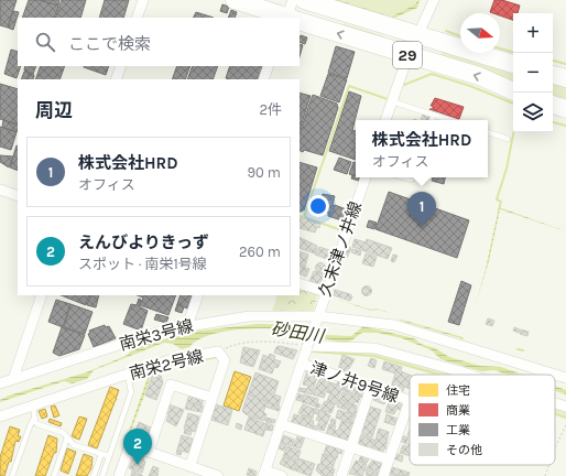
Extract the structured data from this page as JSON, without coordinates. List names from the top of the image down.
{
  "streets": {
    "highway": ["29"],
    "street": [
      "久末津ノ井線",
      "南栄3号線",
      "南栄2号線",
      "津ノ井9号線"
    ]
  },
  "crossings": [
    ["久末津ノ井線", "南栄3号線"]
  ],
  "water": ["砂田川"],
  "legend": [
    "住宅",
    "商業",
    "工業",
    "その他"
  ],
  "north": "right",
  "page": {
    "map_buttons": ["+", "−"],
    "search": "ここで検索",
    "heading": ["周辺", "2件"],
    "popup": ["株式会社HRD", "オフィス"],
    "list": [
      {
        "mark": "1",
        "name": "株式会社HRD",
        "note": "オフィス",
        "value": "90 m"
      },
      {
        "mark": "2",
        "name": "えんびよりきっず",
        "note": "スポット · 南栄1号線",
        "value": "260 m"
      }
    ],
    "pins": ["1", "2"]
  }
}
